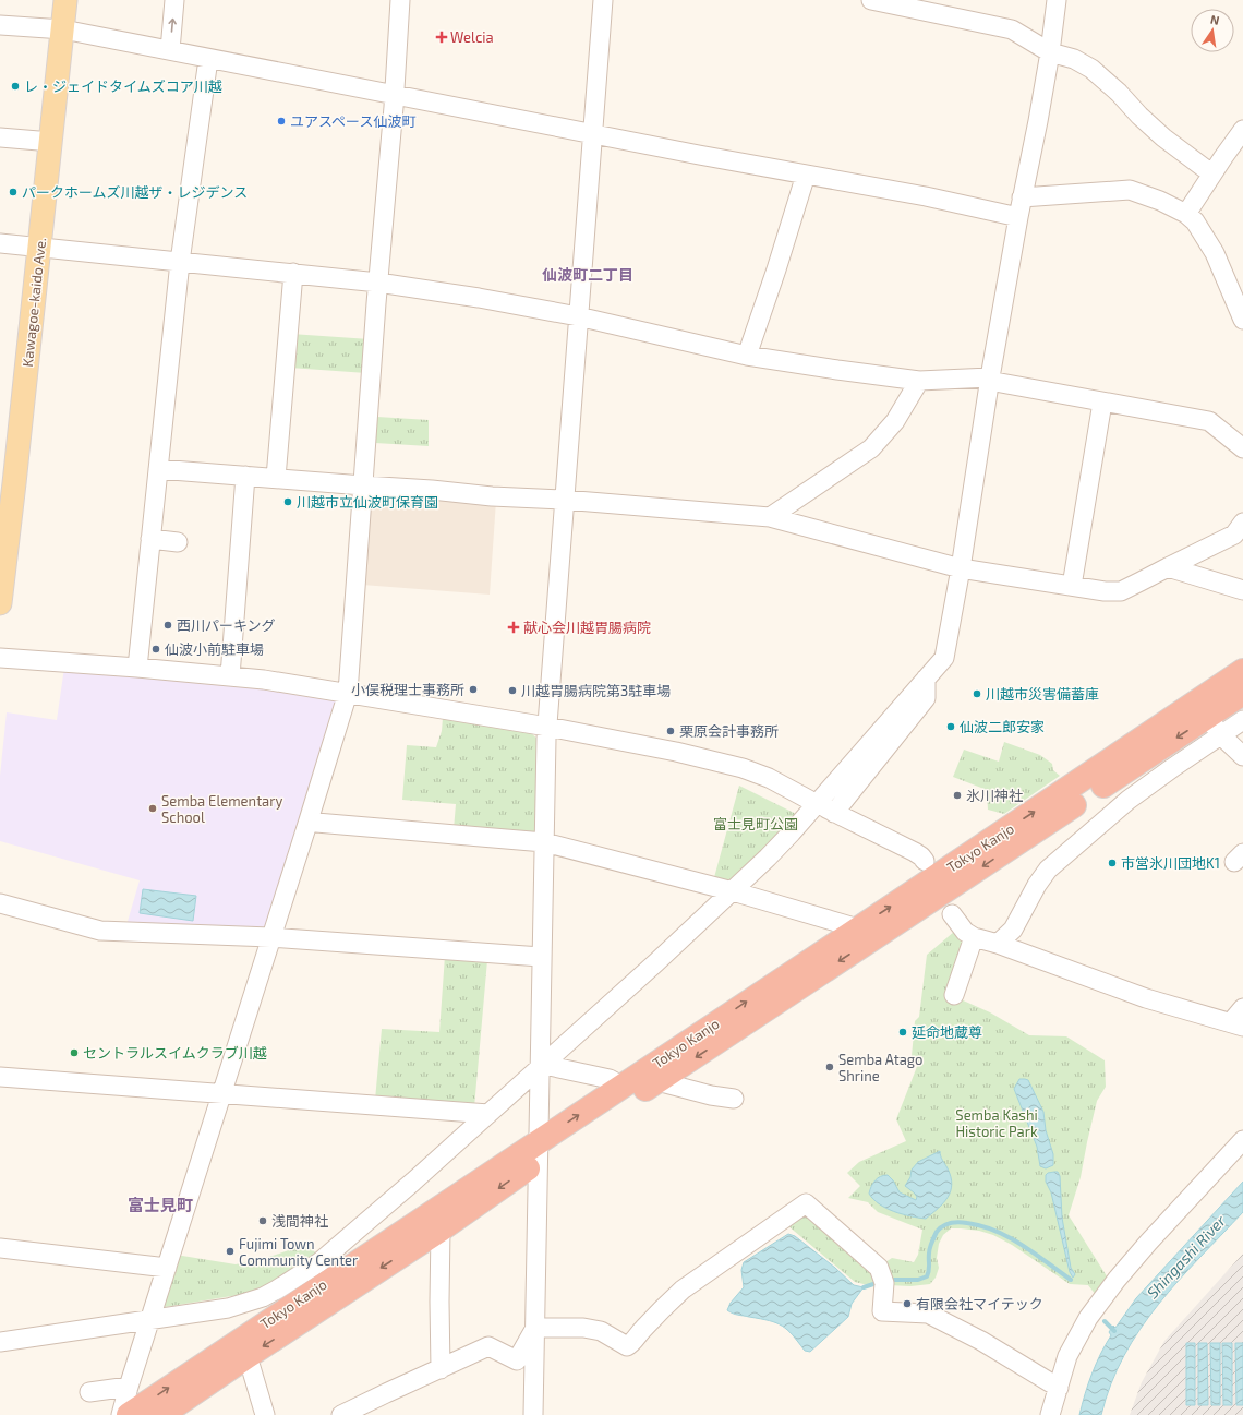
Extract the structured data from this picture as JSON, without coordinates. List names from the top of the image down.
{
  "streets": {
    "highway": ["Tokyo Kanjo"],
    "main road": ["Kawagoe-kaido Ave."]
  },
  "districts": ["仙波町二丁目", "富士見町"],
  "water": ["Shingashi River"],
  "parks": ["富士見町公園", "Semba Kashi Historic Park"],
  "places": {
    "health": ["Welcia", "献心会川越胃腸病院"],
    "other": [
      "レ・ジェイドタイムズコア川越",
      "ユアスペース仙波町",
      "パークホームズ川越ザ・レジデンス",
      "川越市立仙波町保育園",
      "西川パーキング",
      "仙波小前駐車場",
      "小俣税理士事務所",
      "川越胃腸病院第3駐車場",
      "川越市災害備蓄庫",
      "仙波二郎安家",
      "栗原会計事務所",
      "氷川神社",
      "Semba Elementary School",
      "市営氷川団地K1",
      "延命地蔵尊",
      "セントラルスイムクラブ川越",
      "Semba Atago Shrine",
      "浅間神社",
      "Fujimi Town Community Center",
      "有限会社マイテック"
    ]
  },
  "north": "top"
}
